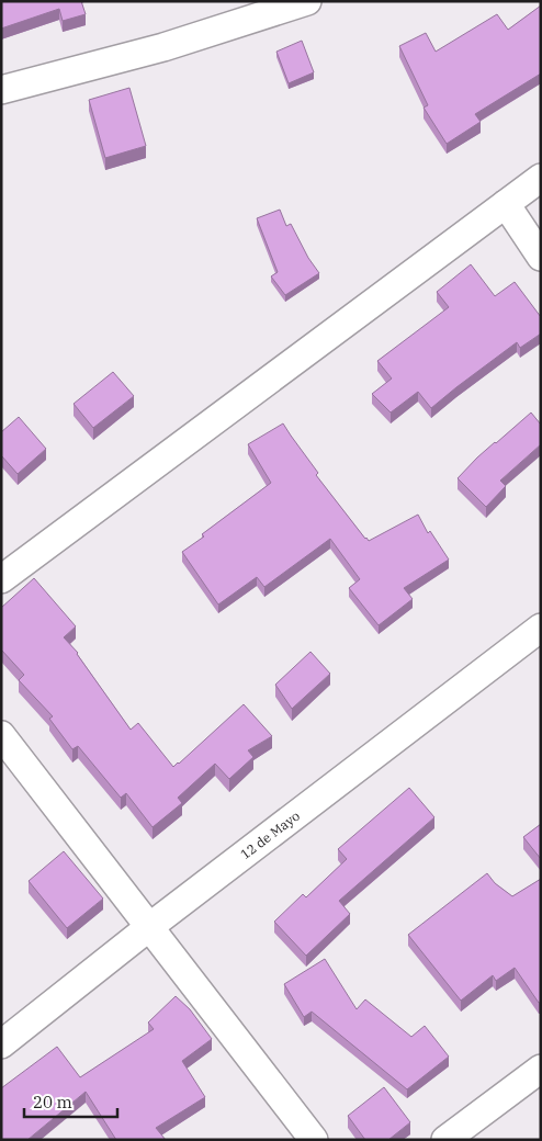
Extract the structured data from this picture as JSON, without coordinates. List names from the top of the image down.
{
  "streets": {
    "street": ["12 de Mayo"]
  },
  "scale_bar": "20 m"
}
